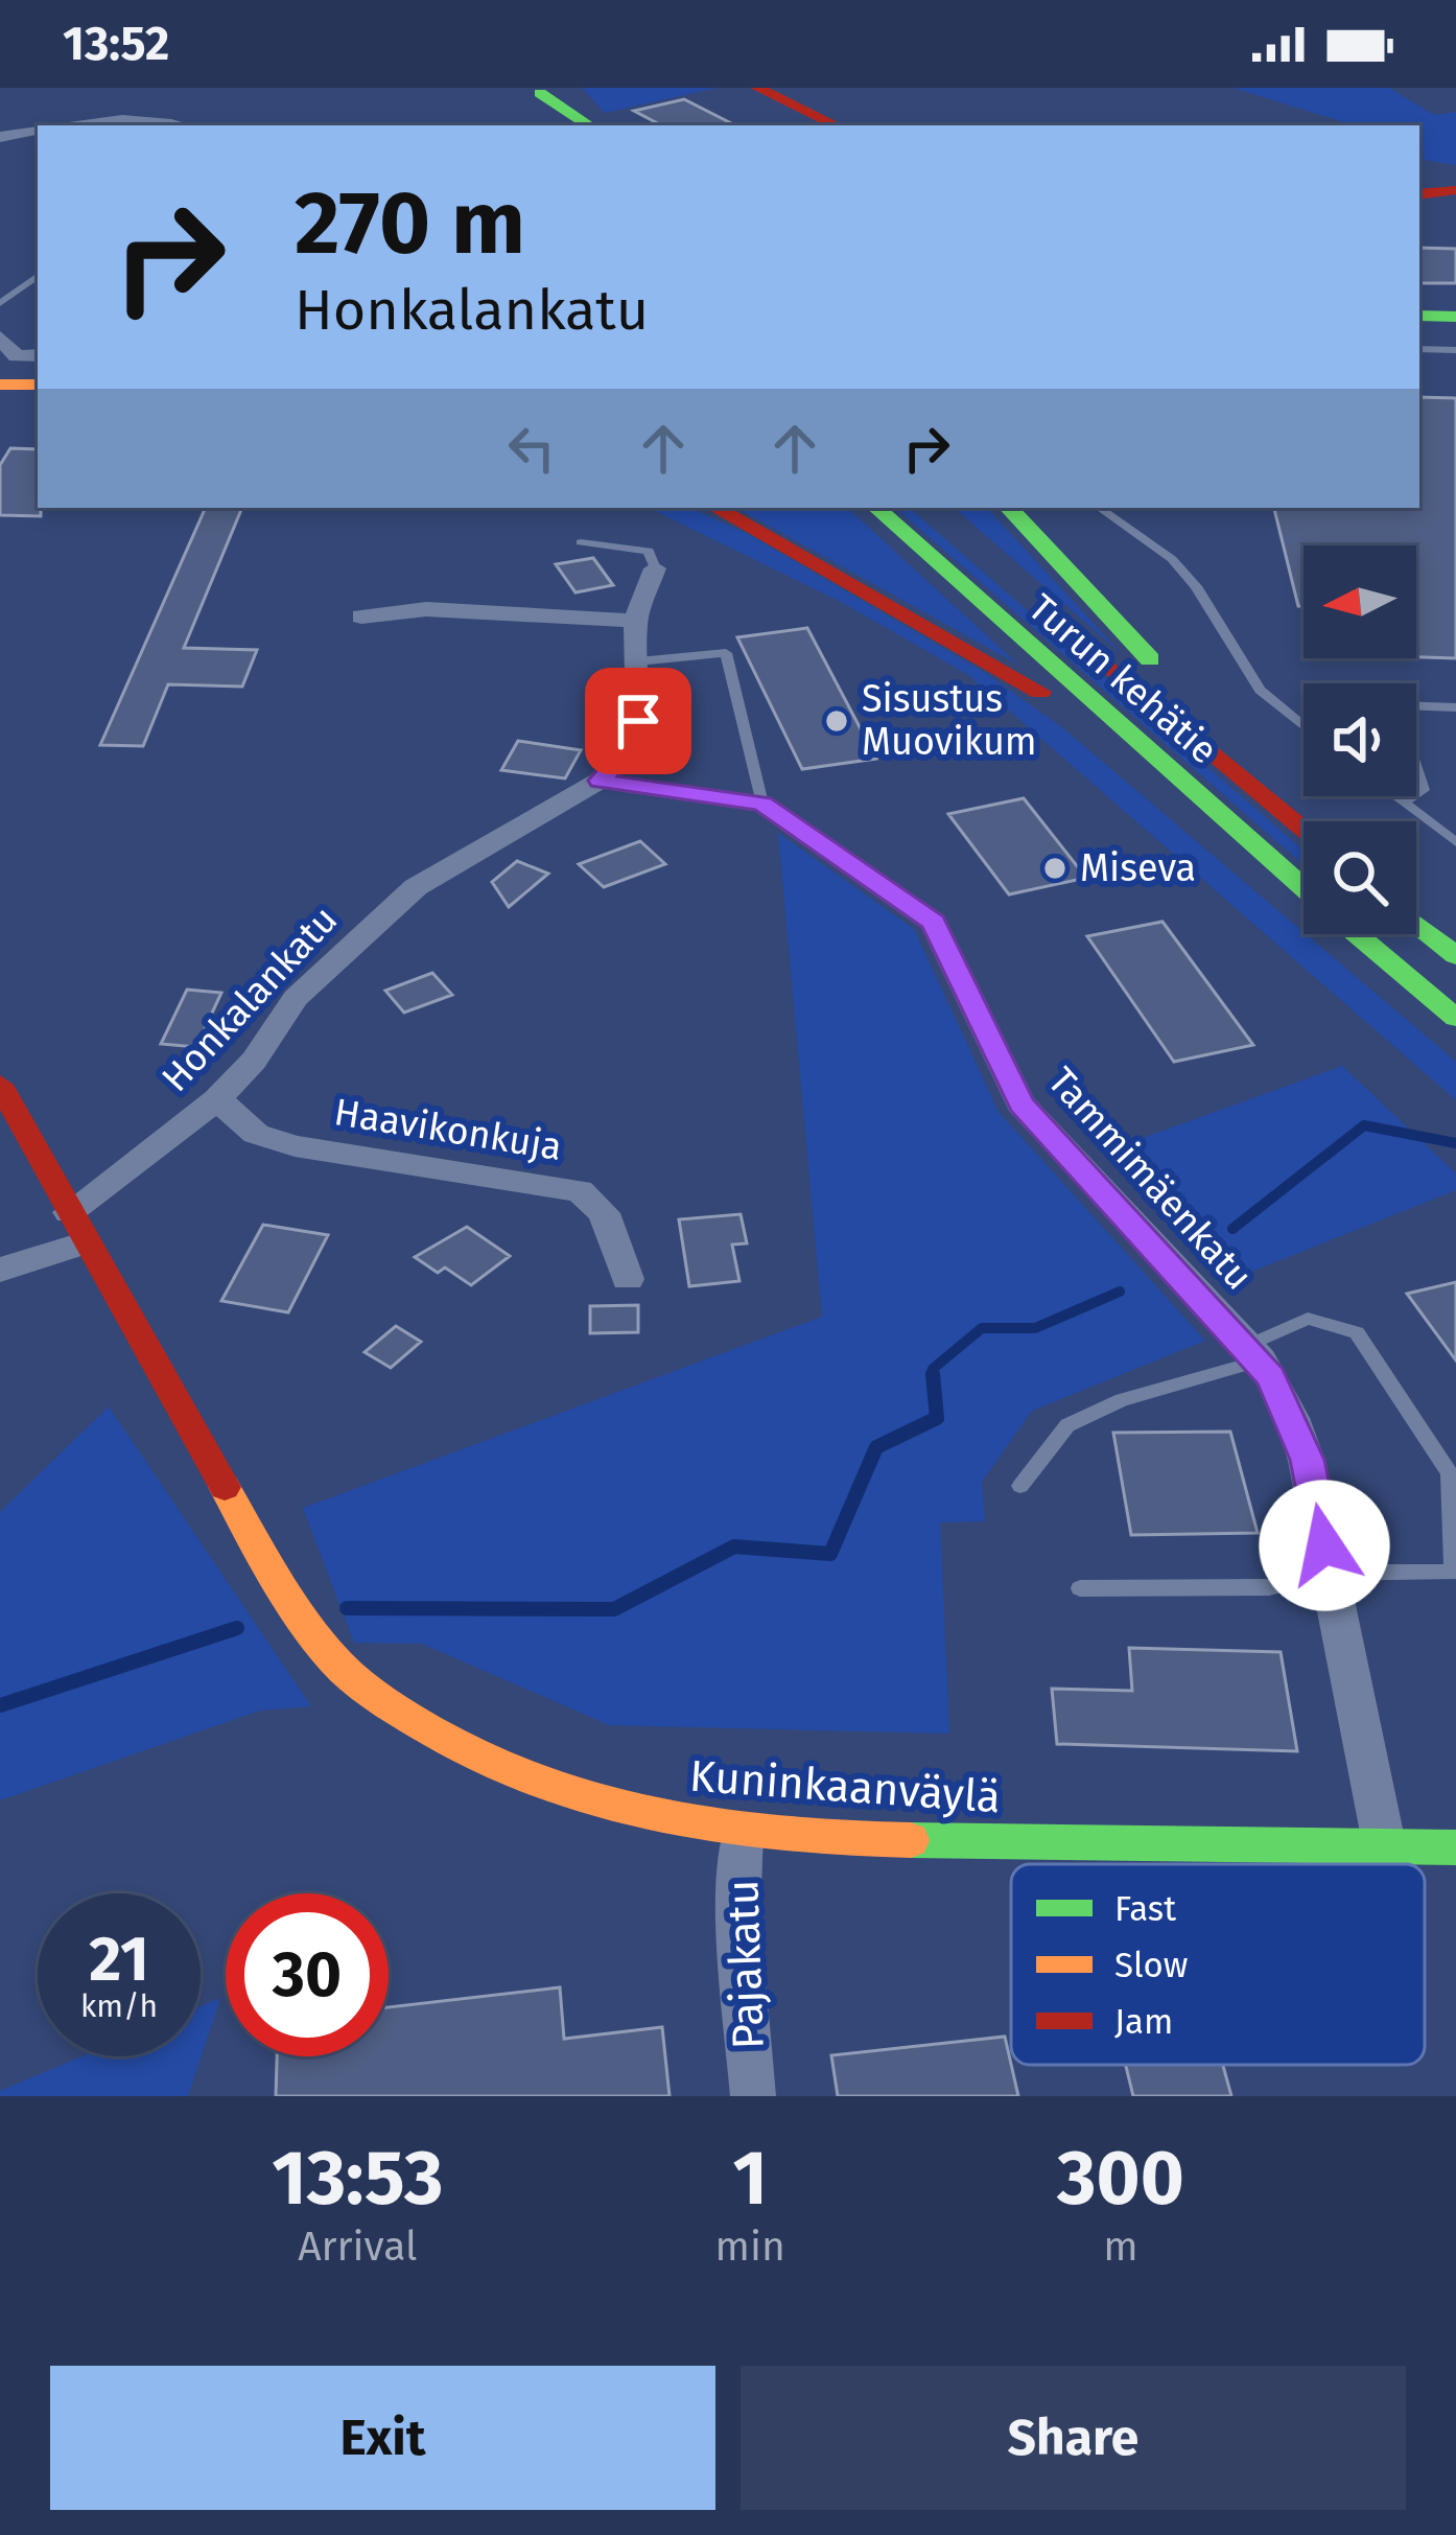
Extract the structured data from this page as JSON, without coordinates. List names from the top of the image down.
{
  "streets": {
    "main road": ["Turun kehätie", "Kuninkaanväylä"],
    "street": [
      "Honkalankatu",
      "Haavikonkuja",
      "Tammimäenkatu",
      "Pajakatu"
    ]
  },
  "crossings": [
    ["Honkalankatu", "Haavikonkuja"],
    ["Honkalankatu", "Tammimäenkatu"],
    ["Honkalankatu", "Kuninkaanväylä"],
    ["Tammimäenkatu", "Kuninkaanväylä"],
    ["Kuninkaanväylä", "Pajakatu"]
  ],
  "places": ["Sisustus Muovikum", "Miseva"],
  "legend": ["Fast", "Slow", "Jam"],
  "north": "left",
  "page": {
    "status": "13:52",
    "turn": ["270 m", "Honkalankatu"],
    "speed": "21 km/h",
    "limit": "30",
    "eta": [
      "13:53",
      "Arrival",
      "1",
      "min",
      "300",
      "m"
    ],
    "buttons": ["Exit", "Share"]
  }
}
